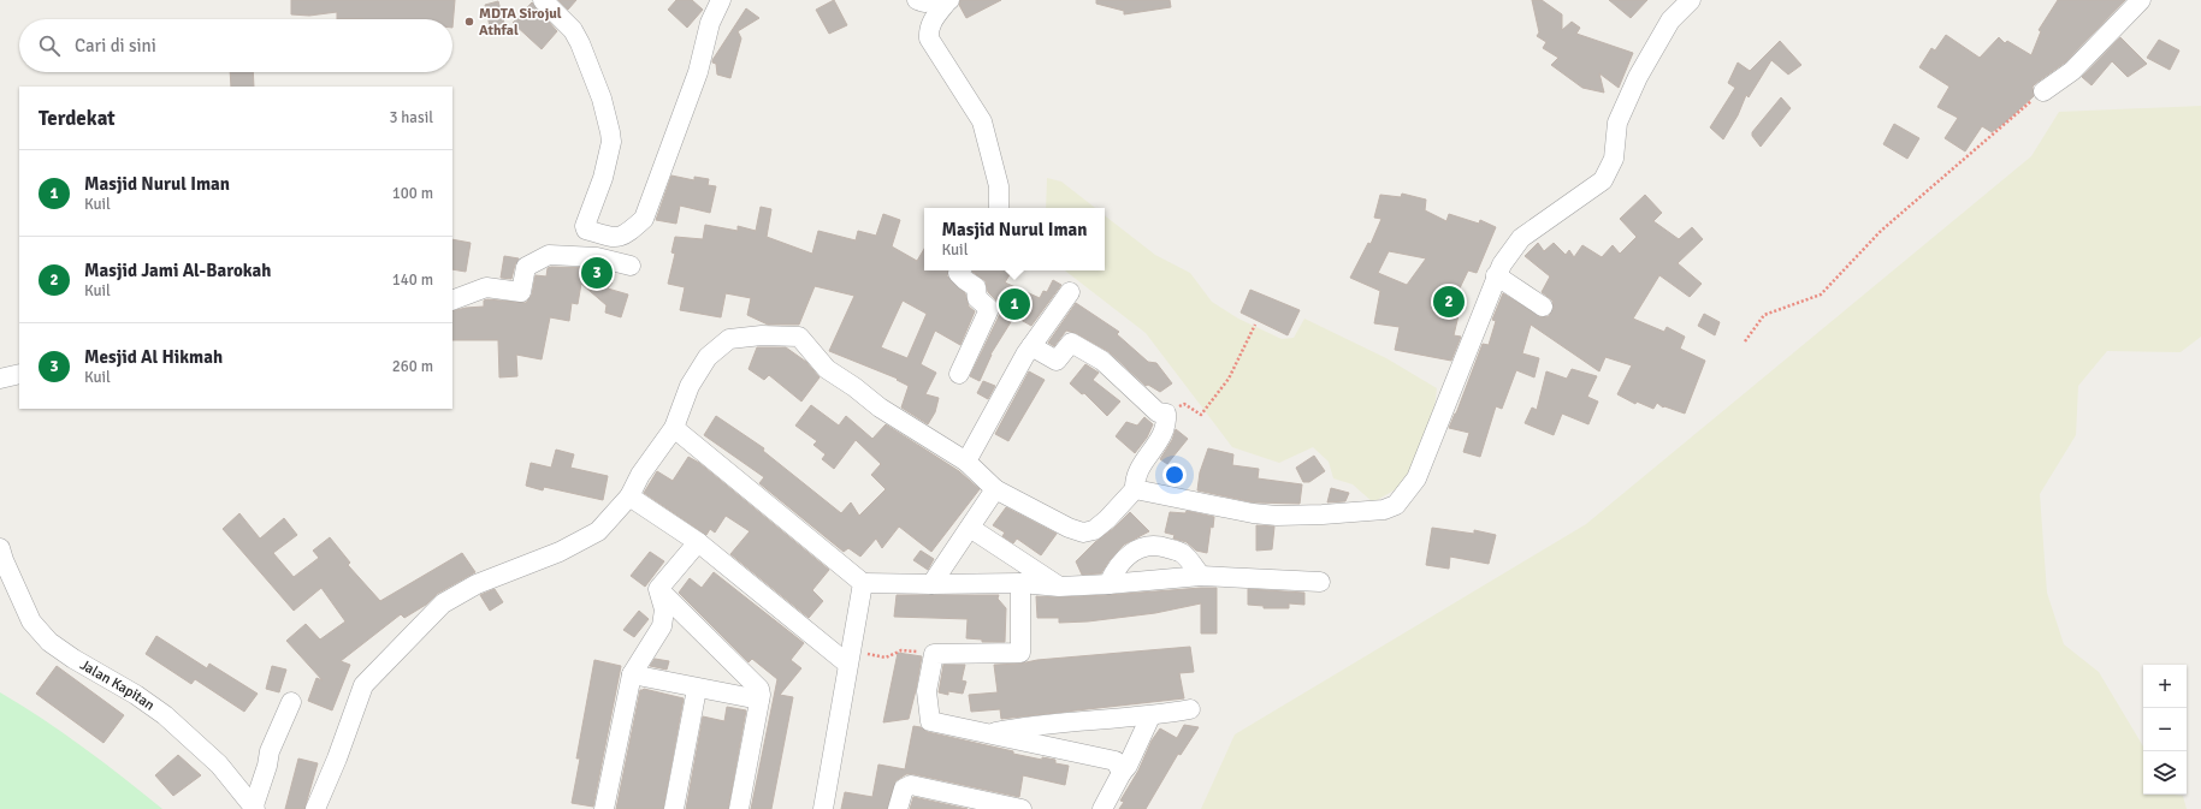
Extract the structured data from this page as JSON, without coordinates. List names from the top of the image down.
{
  "streets": {
    "street": ["Jalan Kapitan"]
  },
  "places": ["MDTA Sirojul Athfal"],
  "page": {
    "search": "Cari di sini",
    "heading": ["Terdekat", "3 hasil"],
    "list": [
      {
        "mark": "1",
        "name": "Masjid Nurul Iman",
        "note": "Kuil",
        "value": "100 m"
      },
      {
        "mark": "2",
        "name": "Masjid Jami Al-Barokah",
        "note": "Kuil",
        "value": "140 m"
      },
      {
        "mark": "3",
        "name": "Mesjid Al Hikmah",
        "note": "Kuil",
        "value": "260 m"
      }
    ],
    "popup": ["Masjid Nurul Iman", "Kuil"],
    "pins": ["3", "2", "1"],
    "map_buttons": ["+", "−"]
  }
}
